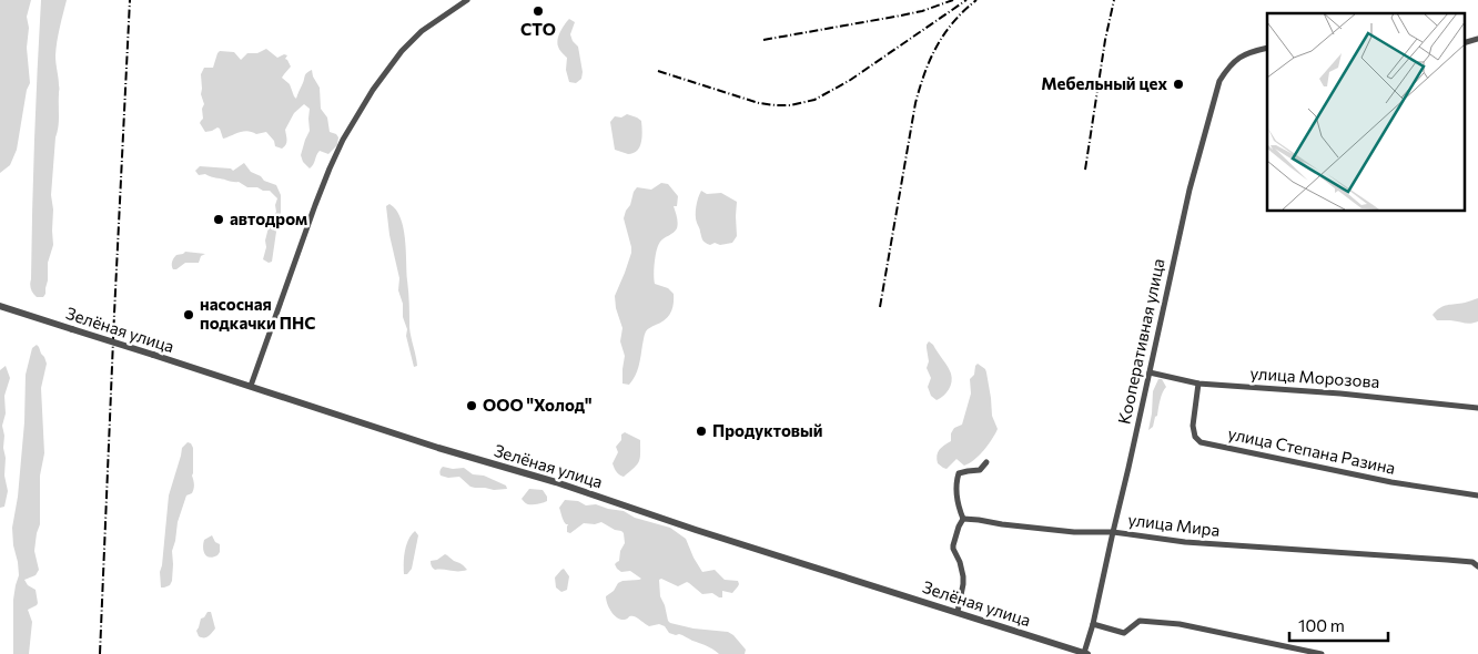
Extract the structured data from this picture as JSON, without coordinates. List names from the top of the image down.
{
  "streets": {
    "street": [
      "Зелёная улица",
      "Кооперативная улица",
      "улица Морозова",
      "улица Степана Разина",
      "улица Мира"
    ]
  },
  "crossings": [
    ["Зелёная улица", "Кооперативная улица"],
    ["Кооперативная улица", "улица Морозова"],
    ["Кооперативная улица", "улица Мира"],
    ["улица Морозова", "улица Степана Разина"]
  ],
  "places": [
    "СТО",
    "Мебельный цех",
    "автодром",
    "насосная подкачки ПНС",
    "ООО \"Холод\"",
    "Продуктовый"
  ],
  "scale_bar": "100 m"
}
